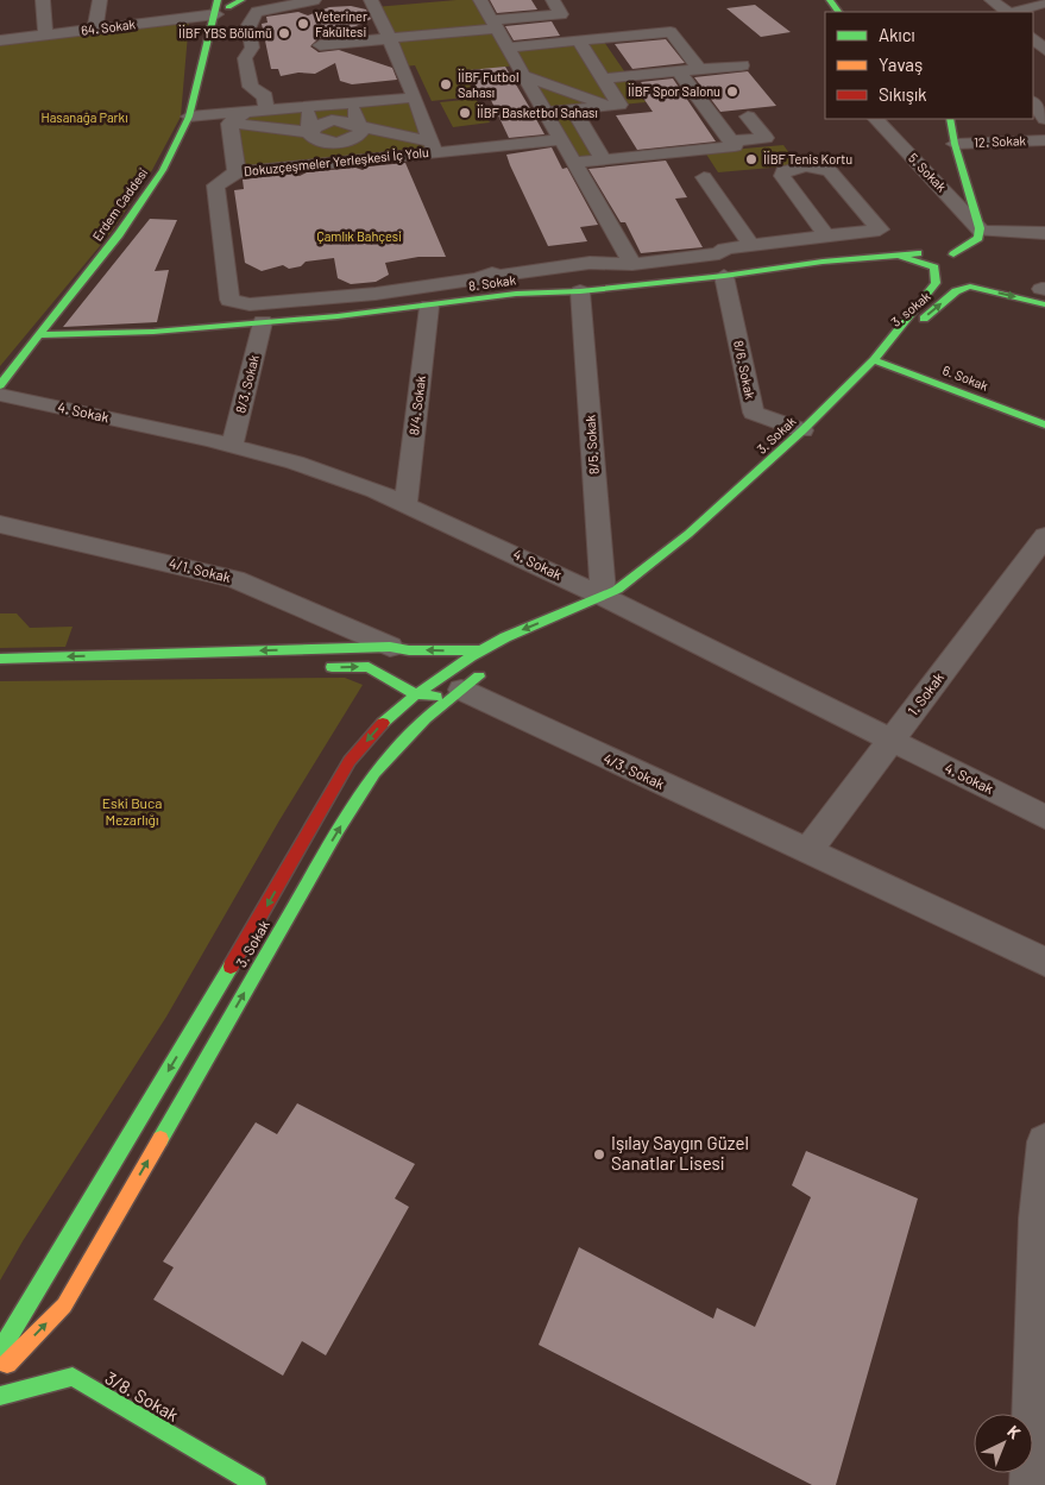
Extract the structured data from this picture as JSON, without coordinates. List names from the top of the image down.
{
  "streets": {
    "main road": [
      "Erdem Caddesi",
      "8. Sokak",
      "3. sokak",
      "6. Sokak",
      "3. Sokak",
      "3/8. Sokak"
    ],
    "street": [
      "64. Sokak",
      "12. Sokak",
      "Dokuzçeşmeler Yerleşkesi İç Yolu",
      "5. Sokak",
      "8/6. Sokak",
      "8/3. Sokak",
      "8/4. Sokak",
      "4. Sokak",
      "8/5. Sokak",
      "4/1. Sokak",
      "1. Sokak",
      "4/3. Sokak"
    ]
  },
  "crossings": [
    ["64. Sokak", "Erdem Caddesi"],
    ["Erdem Caddesi", "8. Sokak"],
    ["8. Sokak", "8/6. Sokak"],
    ["8. Sokak", "8/3. Sokak"],
    ["8. Sokak", "8/4. Sokak"],
    ["8. Sokak", "8/5. Sokak"],
    ["3. sokak", "6. Sokak"],
    ["3. sokak", "3. Sokak"],
    ["8/6. Sokak", "3. Sokak"],
    ["6. Sokak", "3. Sokak"],
    ["8/3. Sokak", "4. Sokak"],
    ["8/4. Sokak", "4. Sokak"],
    ["4. Sokak", "3. Sokak"],
    ["4. Sokak", "8/5. Sokak"],
    ["4. Sokak", "1. Sokak"],
    ["3. Sokak", "8/5. Sokak"],
    ["3. Sokak", "4/3. Sokak"],
    ["1. Sokak", "4/3. Sokak"]
  ],
  "one_way": ["3. sokak"],
  "parks": ["Hasanağa Parkı", "Çamlık Bahçesi", "Eski Buca Mezarlığı"],
  "places": [
    "Veteriner Fakültesi",
    "İİBF YBS Bölümü",
    "İİBF Futbol Sahası",
    "İİBF Spor Salonu",
    "İİBF Basketbol Sahası",
    "İİBF Tenis Kortu",
    "Işılay Saygın Güzel Sanatlar Lisesi"
  ],
  "legend": ["Akıcı", "Yavaş", "Sıkışık"],
  "north": "top right"
}
